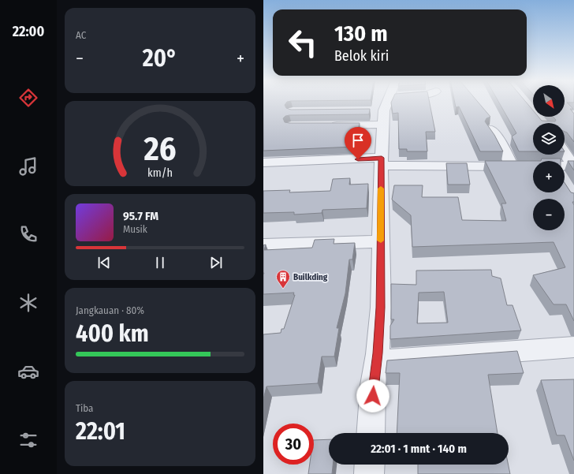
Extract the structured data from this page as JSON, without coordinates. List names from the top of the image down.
{
  "places": {
    "building": ["Builkding"]
  },
  "north": "bottom right",
  "page": {
    "tabs": "22:00",
    "tile": [
      "AC",
      ["Jangkauan · 80%", "400 km"],
      ["Tiba", "22:01"]
    ],
    "turn": ["130 m", "Belok kiri"],
    "heat": ["−", "20°", "+"],
    "map_buttons": ["+", "−"],
    "song": ["95.7 FM", "Musik"],
    "limit": "30",
    "trip": "22:01 · 1 mnt · 140 m",
    "gauge": ["26", "km/h"]
  }
}
